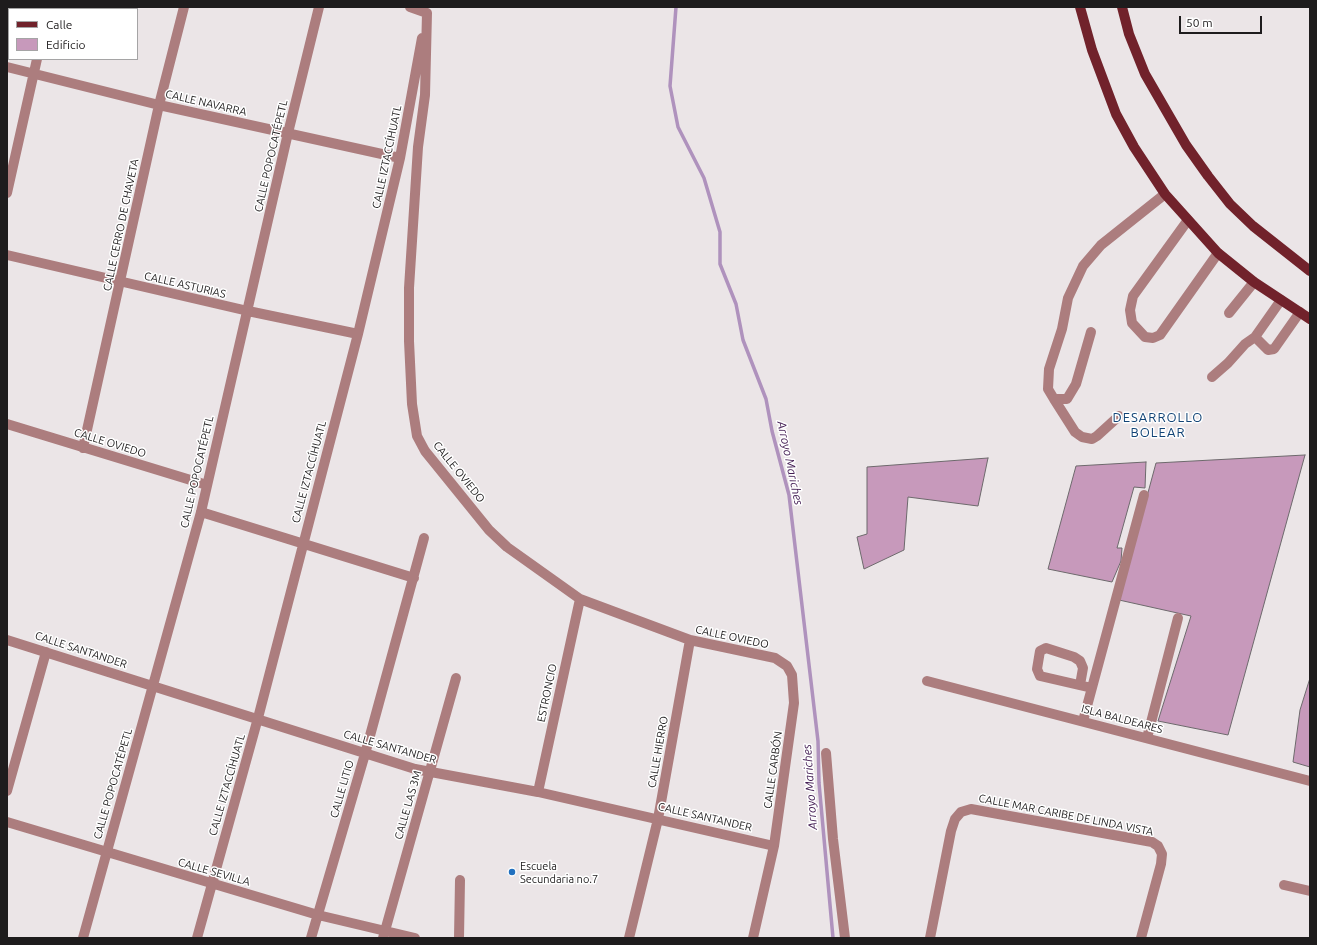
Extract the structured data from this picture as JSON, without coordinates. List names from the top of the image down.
{
  "streets": {
    "street": [
      "CALLE NAVARRA",
      "CALLE POPOCATÉPETL",
      "CALLE IZTACCÍHUATL",
      "CALLE CERRO DE CHAVETA",
      "CALLE ASTURIAS",
      "CALLE OVIEDO",
      "CALLE SANTANDER",
      "ESTRONCIO",
      "ISLA BALDEARES",
      "CALLE HIERRO",
      "CALLE CARBÓN",
      "CALLE LITIO",
      "CALLE LAS 3M",
      "CALLE MAR CARIBE DE LINDA VISTA",
      "CALLE SEVILLA"
    ]
  },
  "crossings": [
    ["CALLE NAVARRA", "CALLE POPOCATÉPETL"],
    ["CALLE NAVARRA", "CALLE IZTACCÍHUATL"],
    ["CALLE NAVARRA", "CALLE CERRO DE CHAVETA"],
    ["CALLE POPOCATÉPETL", "CALLE ASTURIAS"],
    ["CALLE POPOCATÉPETL", "CALLE OVIEDO"],
    ["CALLE POPOCATÉPETL", "CALLE SANTANDER"],
    ["CALLE POPOCATÉPETL", "CALLE SEVILLA"],
    ["CALLE IZTACCÍHUATL", "CALLE ASTURIAS"],
    ["CALLE IZTACCÍHUATL", "CALLE OVIEDO"],
    ["CALLE IZTACCÍHUATL", "CALLE SANTANDER"],
    ["CALLE IZTACCÍHUATL", "CALLE SEVILLA"],
    ["CALLE CERRO DE CHAVETA", "CALLE ASTURIAS"],
    ["CALLE CERRO DE CHAVETA", "CALLE OVIEDO"],
    ["CALLE OVIEDO", "ESTRONCIO"],
    ["CALLE OVIEDO", "CALLE HIERRO"],
    ["CALLE OVIEDO", "CALLE CARBÓN"],
    ["CALLE SANTANDER", "ESTRONCIO"],
    ["CALLE SANTANDER", "CALLE HIERRO"],
    ["CALLE SANTANDER", "CALLE CARBÓN"],
    ["CALLE SANTANDER", "CALLE LITIO"],
    ["CALLE SANTANDER", "CALLE LAS 3M"],
    ["CALLE LITIO", "CALLE SEVILLA"],
    ["CALLE LAS 3M", "CALLE SEVILLA"]
  ],
  "districts": ["DESARROLLO BOLEAR"],
  "water": ["Arroyo Mariches"],
  "places": ["Escuela Secundaria no.7"],
  "legend": ["Calle", "Edificio"],
  "scale_bar": "50 m"
}
